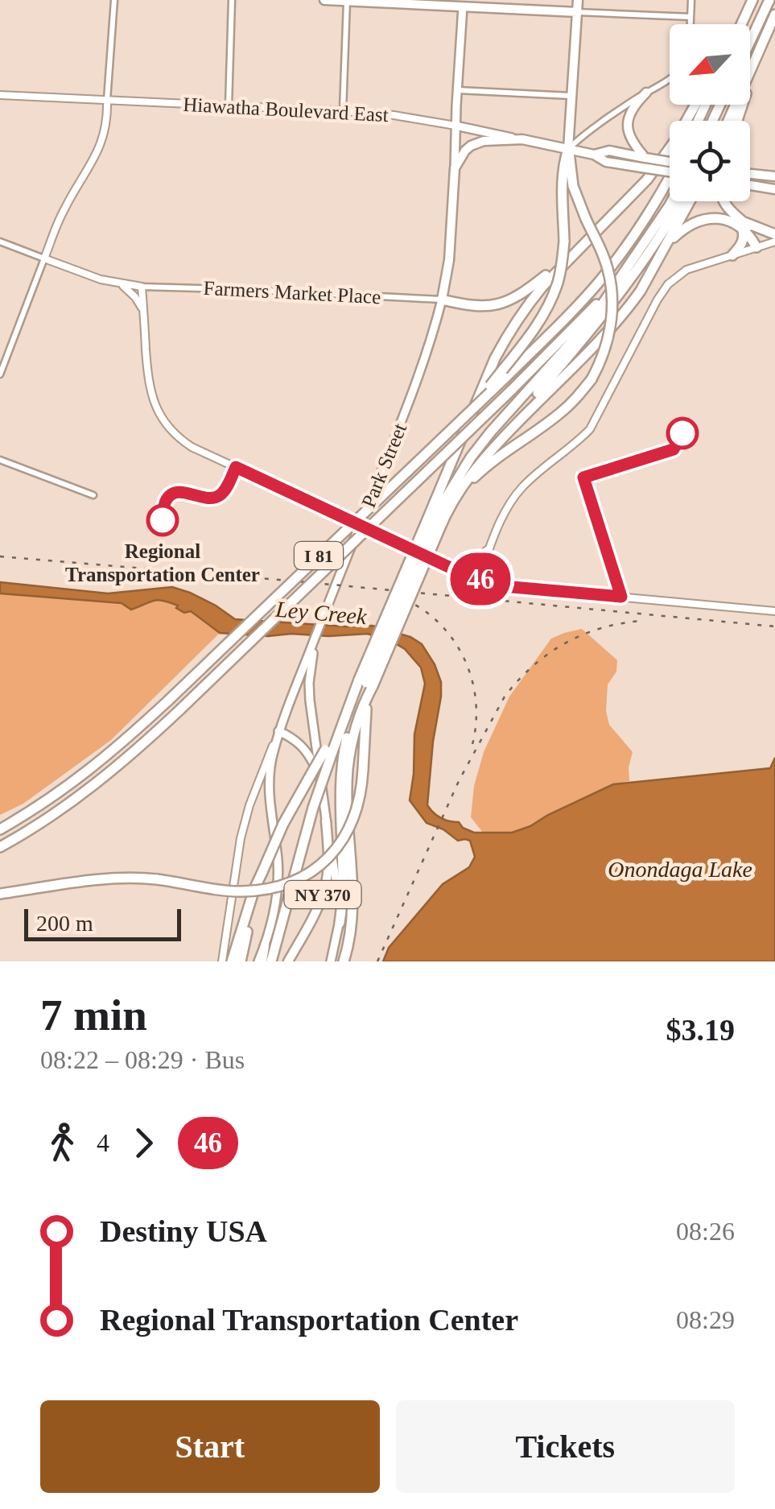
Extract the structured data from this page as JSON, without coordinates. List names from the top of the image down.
{
  "streets": {
    "highway": ["I 81"],
    "main road": ["Hiawatha Boulevard East", "Park Street", "NY 370"],
    "street": ["Farmers Market Place"]
  },
  "crossings": [
    ["Hiawatha Boulevard East", "Park Street"],
    ["Farmers Market Place", "Park Street"],
    ["Park Street", "NY 370"]
  ],
  "water": ["Ley Creek", "Onondaga Lake"],
  "places": ["Regional Transportation Center"],
  "lines": ["bus line 46"],
  "scale_bar": "200 m",
  "north": "bottom left",
  "page": {
    "on_map": "46",
    "scale": "200 m",
    "heading": ["7 min", "08:22 – 08:29 · Bus", "$3.19"],
    "legs": ["4", "46"],
    "list": [
      {
        "name": "Destiny USA",
        "value": "08:26"
      },
      {
        "name": "Regional Transportation Center",
        "value": "08:29"
      }
    ],
    "buttons": ["Start", "Tickets"]
  }
}
